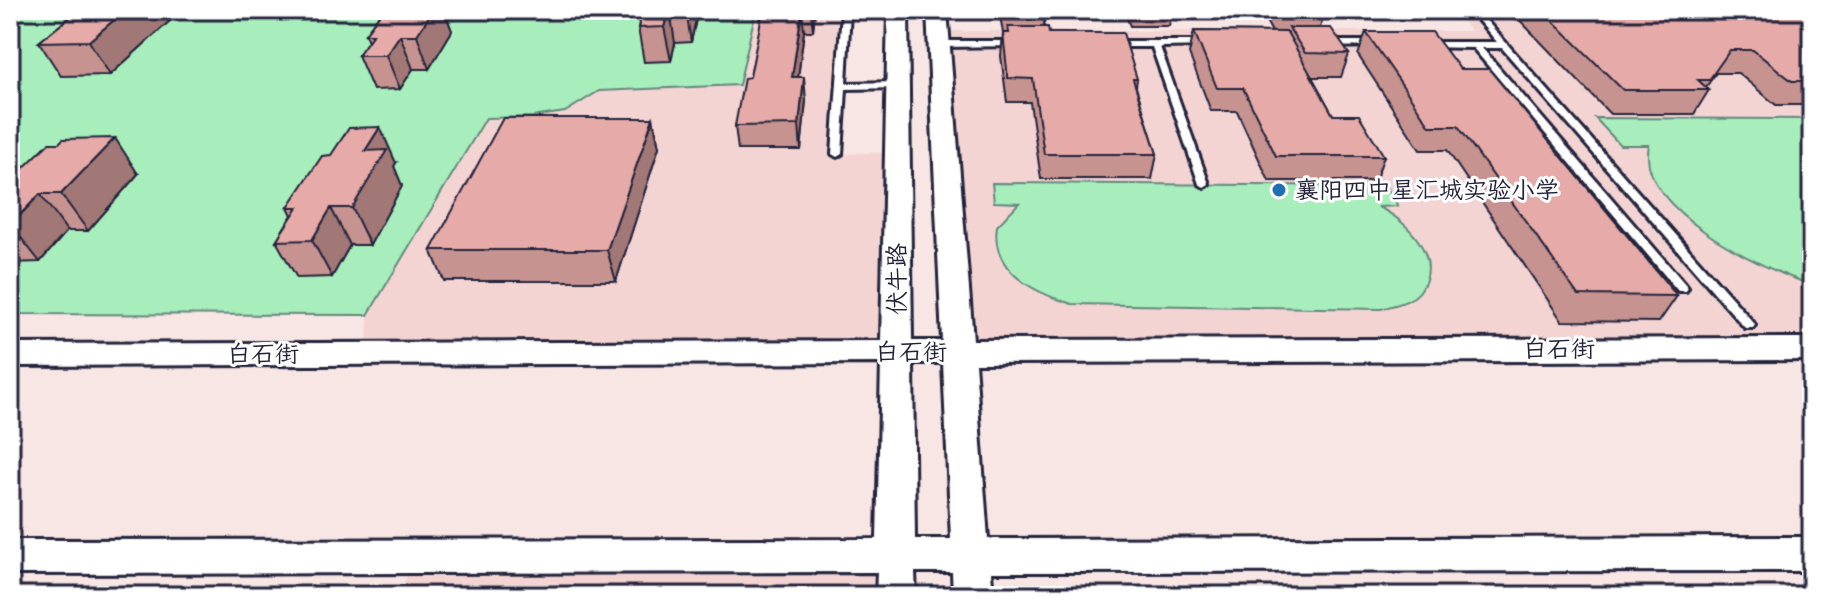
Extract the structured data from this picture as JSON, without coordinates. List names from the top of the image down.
{
  "streets": {
    "street": ["伏牛路", "白石街"]
  },
  "crossings": [
    ["伏牛路", "白石街"]
  ],
  "places": ["襄阳四中星汇城实验小学"]
}
